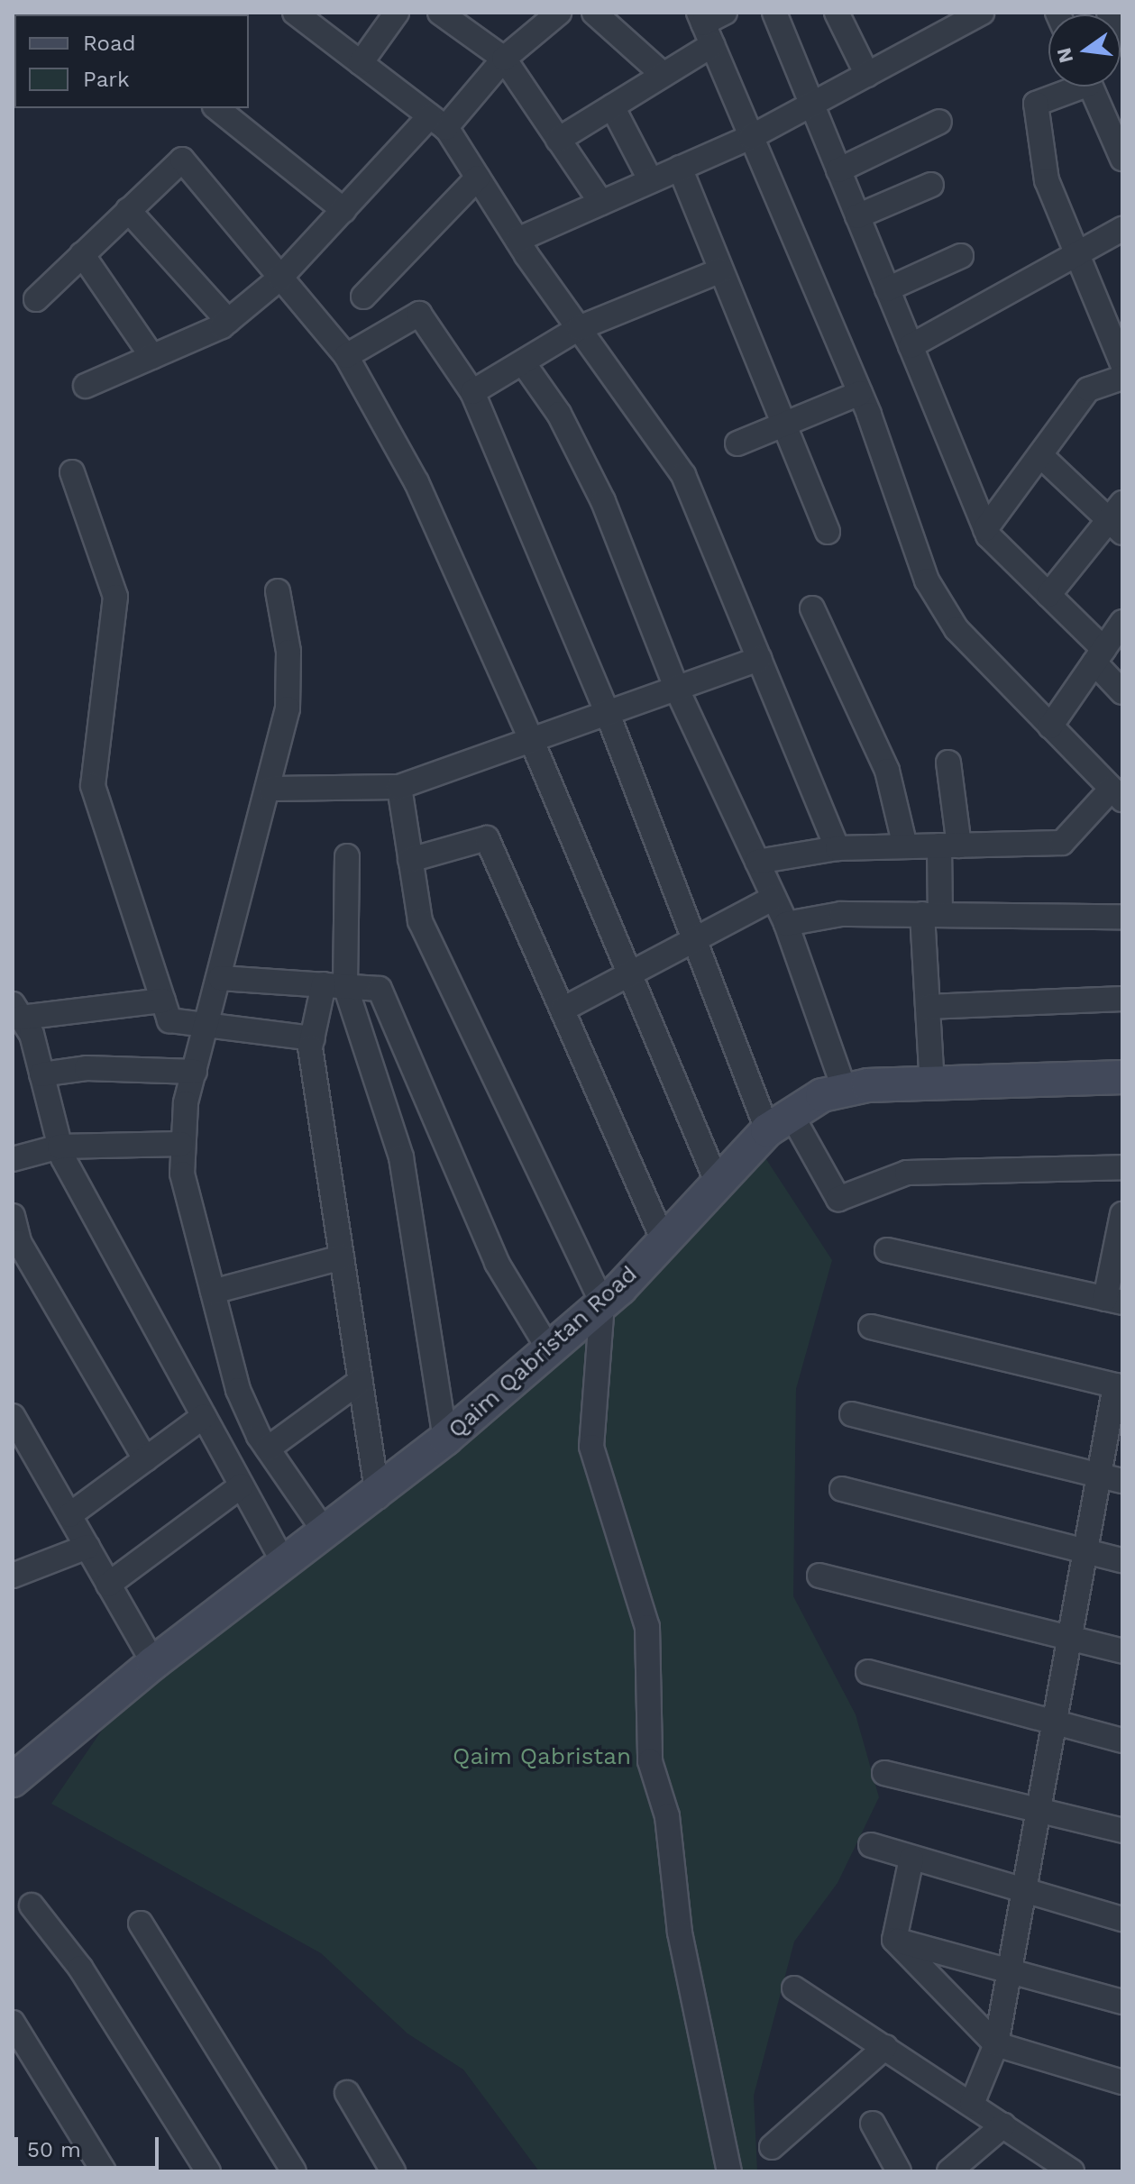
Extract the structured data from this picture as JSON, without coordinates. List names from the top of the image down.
{
  "streets": {
    "street": ["Qaim Qabristan Road"]
  },
  "parks": ["Qaim Qabristan"],
  "legend": ["Road", "Park"],
  "scale_bar": "50 m",
  "north": "left"
}
